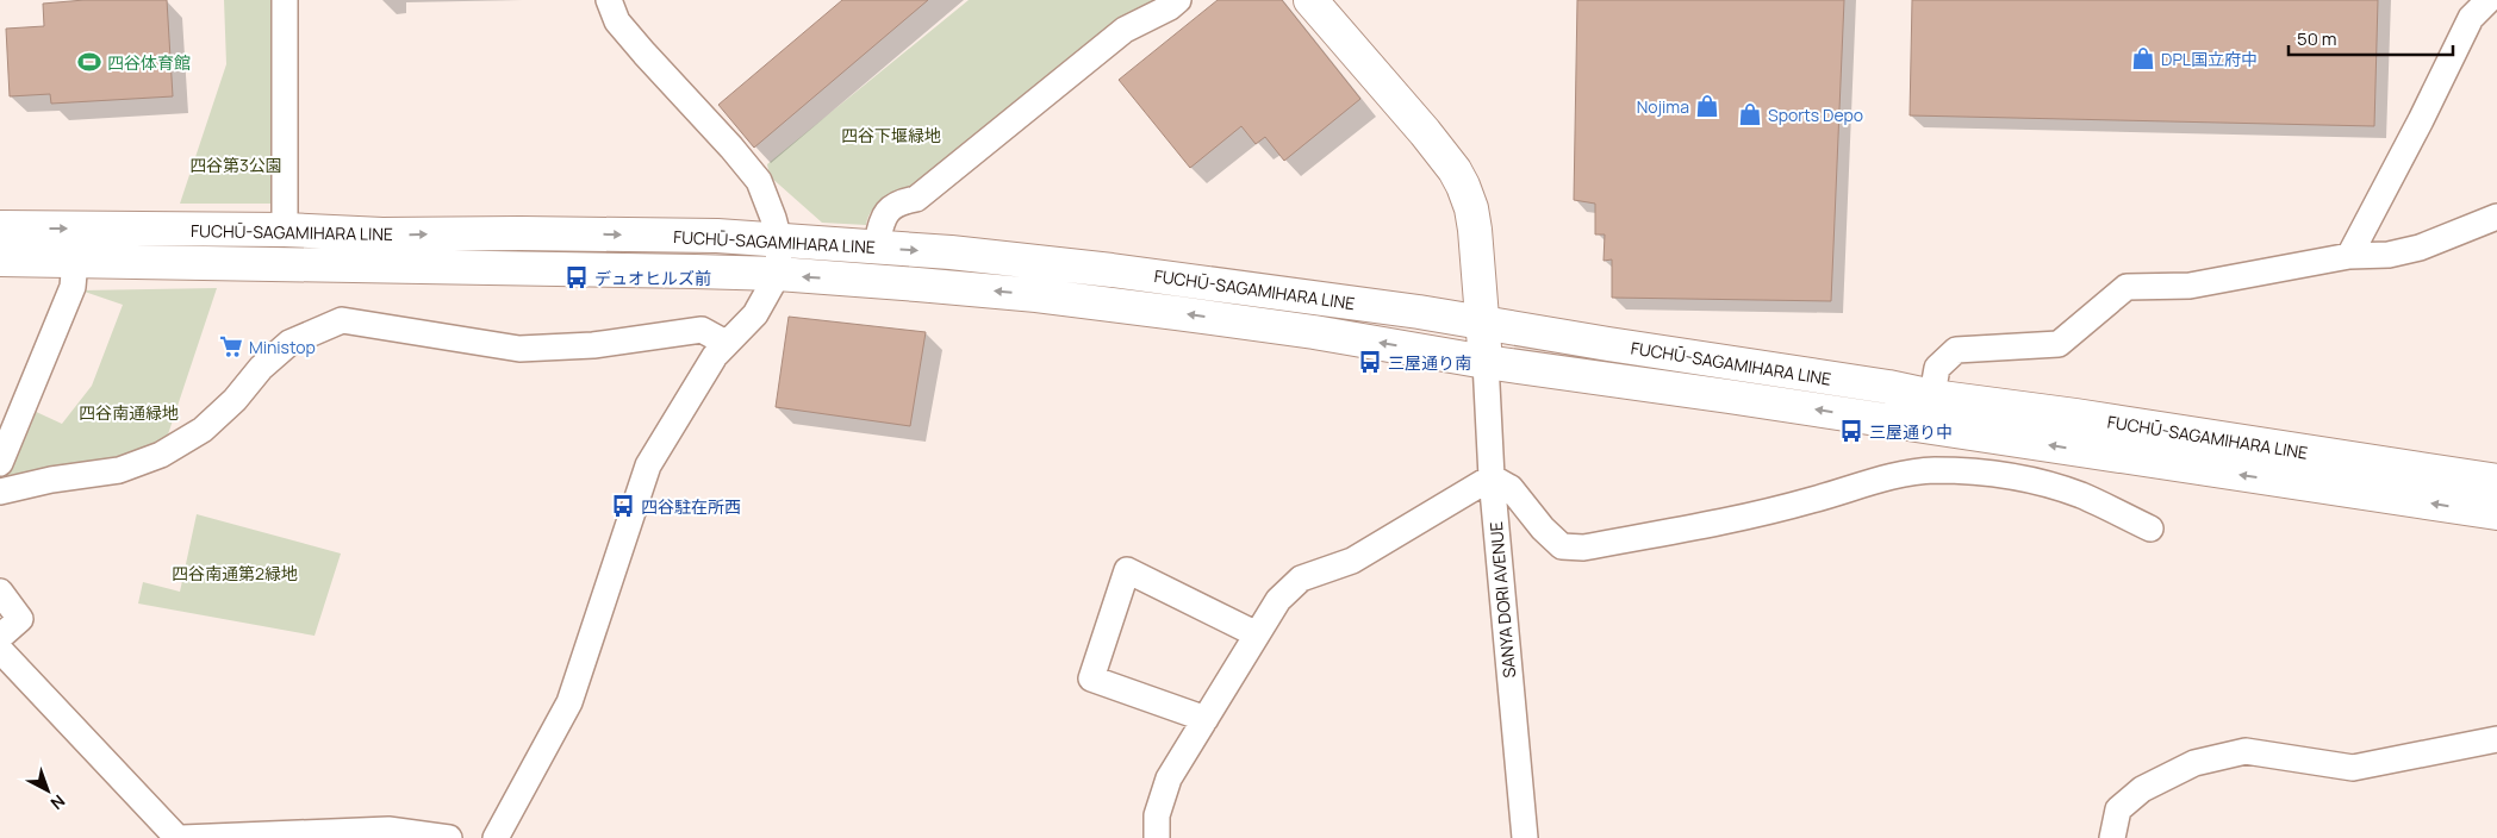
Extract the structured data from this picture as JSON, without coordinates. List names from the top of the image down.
{
  "streets": {
    "main road": ["FUCHŪ-SAGAMIHARA LINE"],
    "street": ["SANYA DORI AVENUE"]
  },
  "crossings": [
    ["FUCHŪ-SAGAMIHARA LINE", "SANYA DORI AVENUE"]
  ],
  "parks": [
    "四谷下堰緑地",
    "四谷第3公園",
    "四谷南通緑地",
    "四谷南通第2緑地"
  ],
  "places": {
    "shop": ["DPL国立府中", "Nojima", "Sports Depo"],
    "sports": ["四谷体育館"],
    "bus stop": [
      "デュオヒルズ前",
      "三屋通り南",
      "三屋通り中",
      "四谷駐在所西"
    ],
    "supermarket": ["Ministop"]
  },
  "scale_bar": "50 m",
  "north": "bottom right"
}
